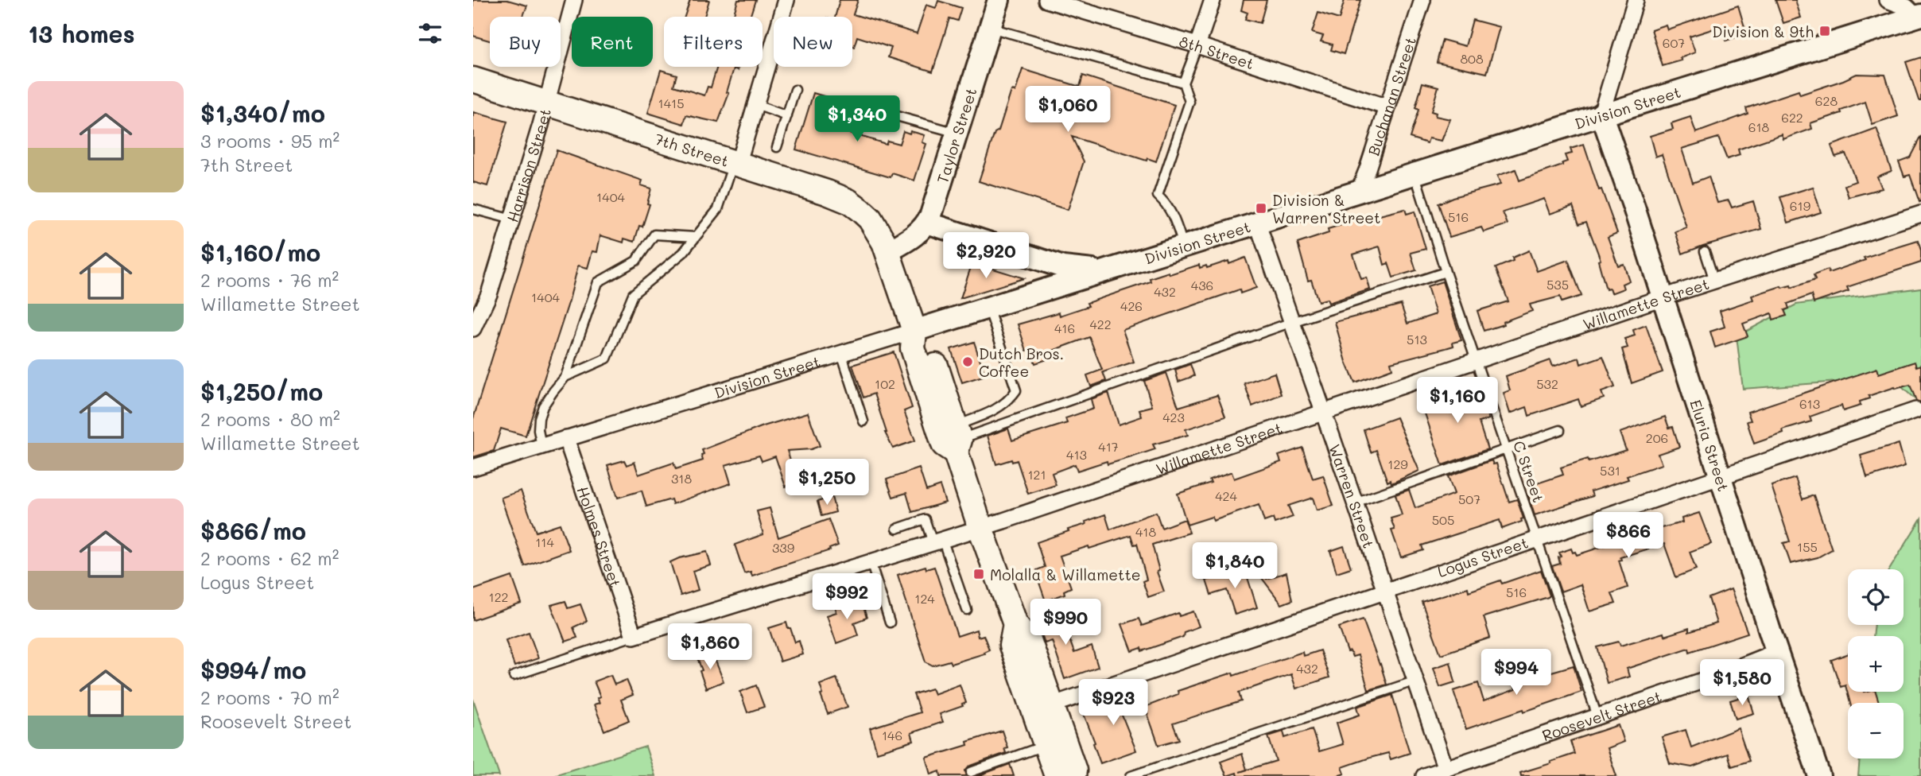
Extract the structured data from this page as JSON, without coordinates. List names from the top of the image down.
{
  "streets": {
    "main road": ["7th Street"],
    "street": [
      "8th Street",
      "Buchanan Street",
      "Division Street",
      "Taylor Street",
      "Harrison Street",
      "Willamette Street",
      "Eluria Street",
      "Warren Street",
      "Holmes Street",
      "Logus Street",
      "Roosevelt Street"
    ],
    "lane": ["C Street"]
  },
  "crossings": [
    ["8th Street", "Buchanan Street"],
    ["Buchanan Street", "Division Street"],
    ["Division Street", "7th Street"],
    ["Division Street", "Eluria Street"],
    ["Division Street", "C Street"],
    ["Division Street", "Warren Street"],
    ["Division Street", "Holmes Street"],
    ["Taylor Street", "7th Street"],
    ["7th Street", "Harrison Street"],
    ["7th Street", "Willamette Street"],
    ["Willamette Street", "Eluria Street"],
    ["Willamette Street", "C Street"],
    ["Willamette Street", "Warren Street"],
    ["Willamette Street", "Holmes Street"],
    ["Eluria Street", "Logus Street"],
    ["Eluria Street", "Roosevelt Street"],
    ["C Street", "Logus Street"],
    ["C Street", "Roosevelt Street"],
    ["Warren Street", "Logus Street"],
    ["Warren Street", "Roosevelt Street"]
  ],
  "places": {
    "transit": ["Division & 9th", "Division & Warren Street", "Molalla & Willamette"],
    "other": ["Dutch Bros. Coffee"]
  },
  "house_numbers": [
    "607",
    "808",
    "628",
    "1415",
    "622",
    "618",
    "1404",
    "619",
    "516",
    "535",
    "436",
    "432",
    "1404",
    "426",
    "422",
    "416",
    "513",
    "102",
    "532",
    "613",
    "423",
    "206",
    "417",
    "413",
    "129",
    "531",
    "121",
    "318",
    "424",
    "507",
    "505",
    "418",
    "114",
    "155",
    "339",
    "516",
    "122",
    "124",
    "432",
    "146"
  ],
  "page": {
    "heading": "13 homes",
    "chip": [
      "Buy",
      "Rent",
      "Filters",
      "New"
    ],
    "list": [
      {
        "name": "$1,340/mo",
        "note": "3 rooms · 95 m² · 7th Street"
      },
      {
        "name": "$1,160/mo",
        "note": "2 rooms · 76 m² · Willamette Street"
      },
      {
        "name": "$1,250/mo",
        "note": "2 rooms · 80 m² · Willamette Street"
      },
      {
        "name": "$866/mo",
        "note": "2 rooms · 62 m² · Logus Street"
      },
      {
        "name": "$994/mo",
        "note": "2 rooms · 70 m² · Roosevelt Street"
      }
    ],
    "price": [
      "$1,060",
      "$1,340",
      "$2,920",
      "$1,160",
      "$1,250",
      "$866",
      "$1,840",
      "$992",
      "$990",
      "$1,860",
      "$994",
      "$1,580",
      "$923"
    ],
    "map_buttons": ["+", "−"]
  }
}
